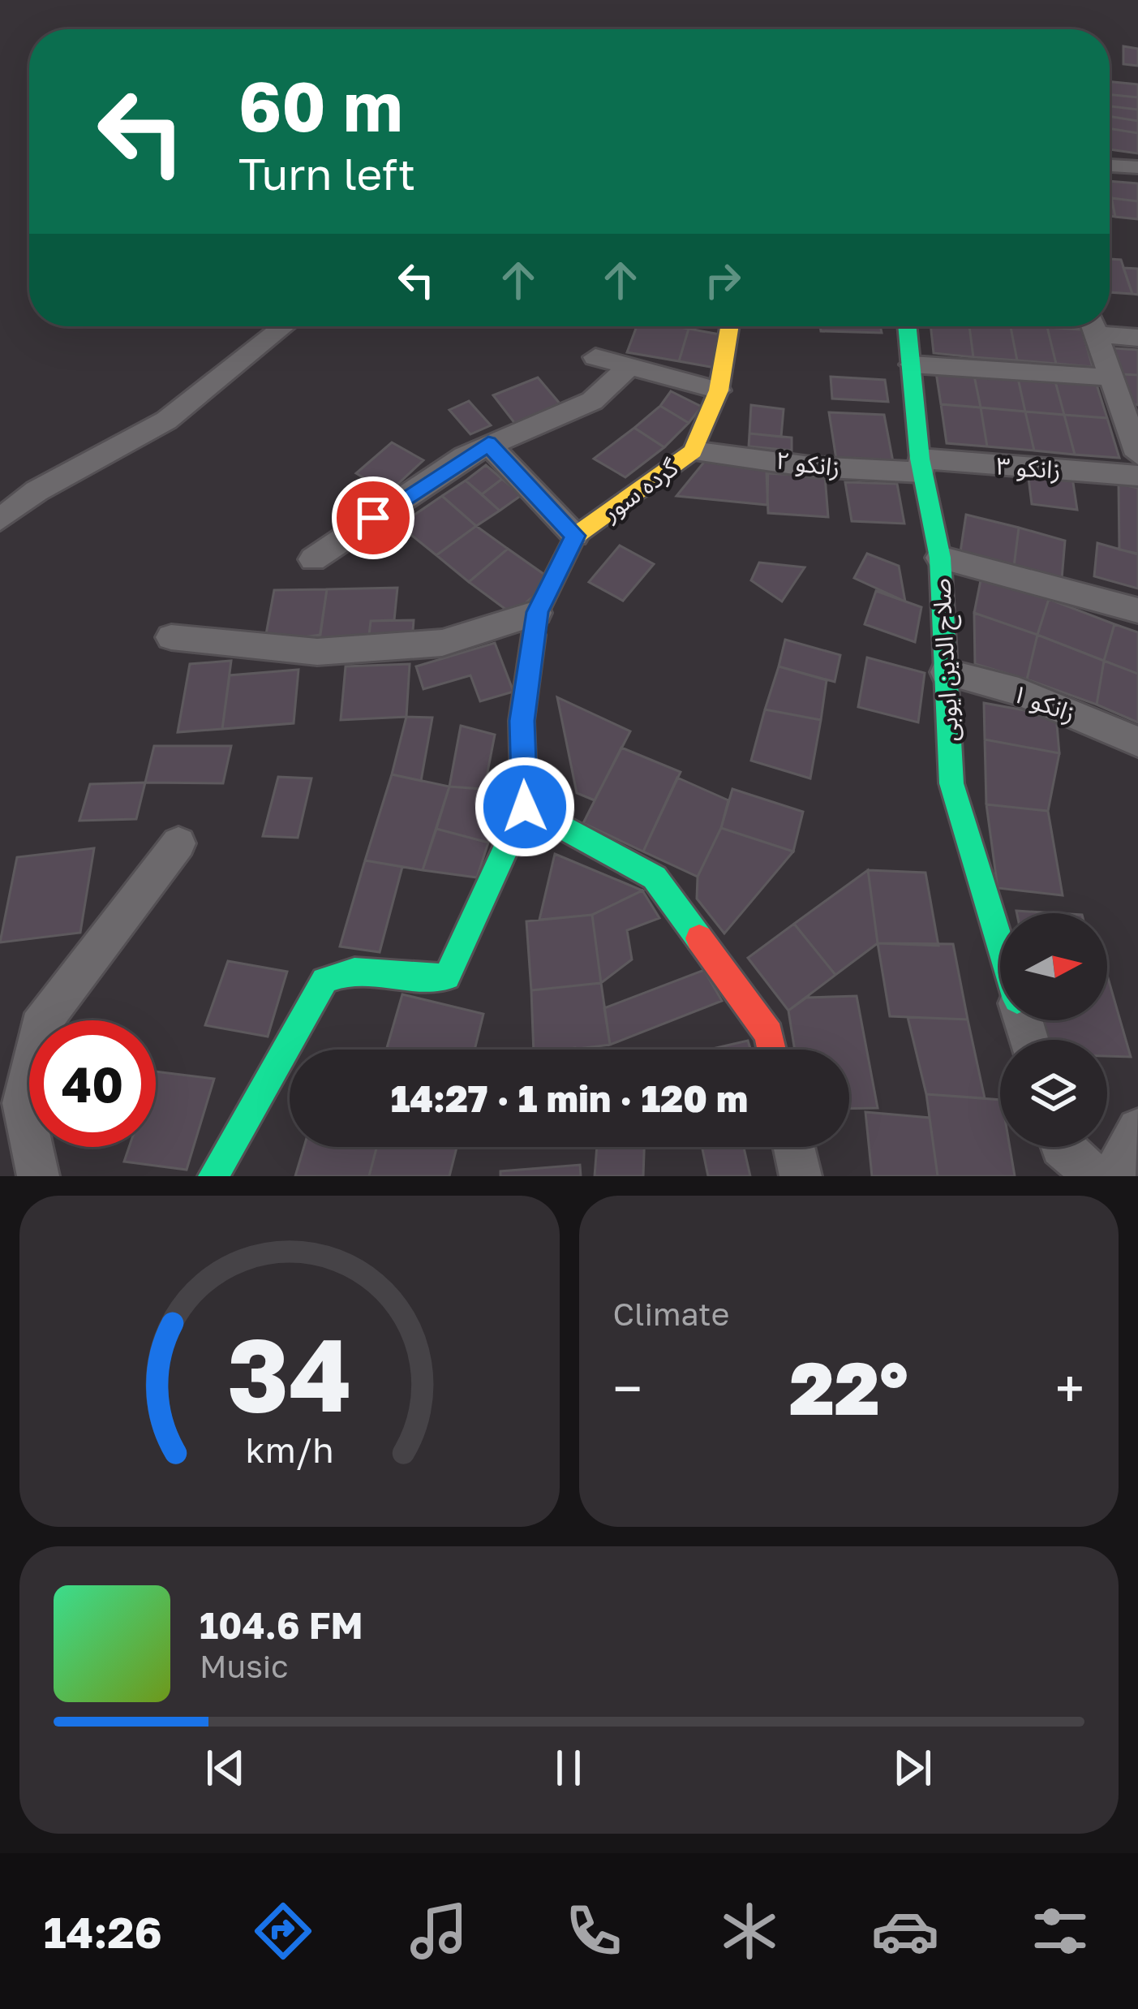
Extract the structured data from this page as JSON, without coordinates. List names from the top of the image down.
{
  "streets": {
    "street": [
      "زانکو ۲",
      "زانکو ۳",
      "گرده سور",
      "صلاح الدین ایوبی",
      "زانکو ۱"
    ]
  },
  "crossings": [
    ["زانکو ۲", "زانکو ۳"],
    ["زانکو ۲", "گرده سور"],
    ["زانکو ۲", "صلاح الدین ایوبی"],
    ["زانکو ۳", "صلاح الدین ایوبی"],
    ["صلاح الدین ایوبی", "زانکو ۱"]
  ],
  "north": "right",
  "page": {
    "turn": ["60 m", "Turn left"],
    "limit": "40",
    "trip": "14:27 · 1 min · 120 m",
    "tile": "Climate",
    "heat": ["−", "22°", "+"],
    "song": ["104.6 FM", "Music"],
    "tabs": "14:26",
    "gauge": ["34", "km/h"]
  }
}
